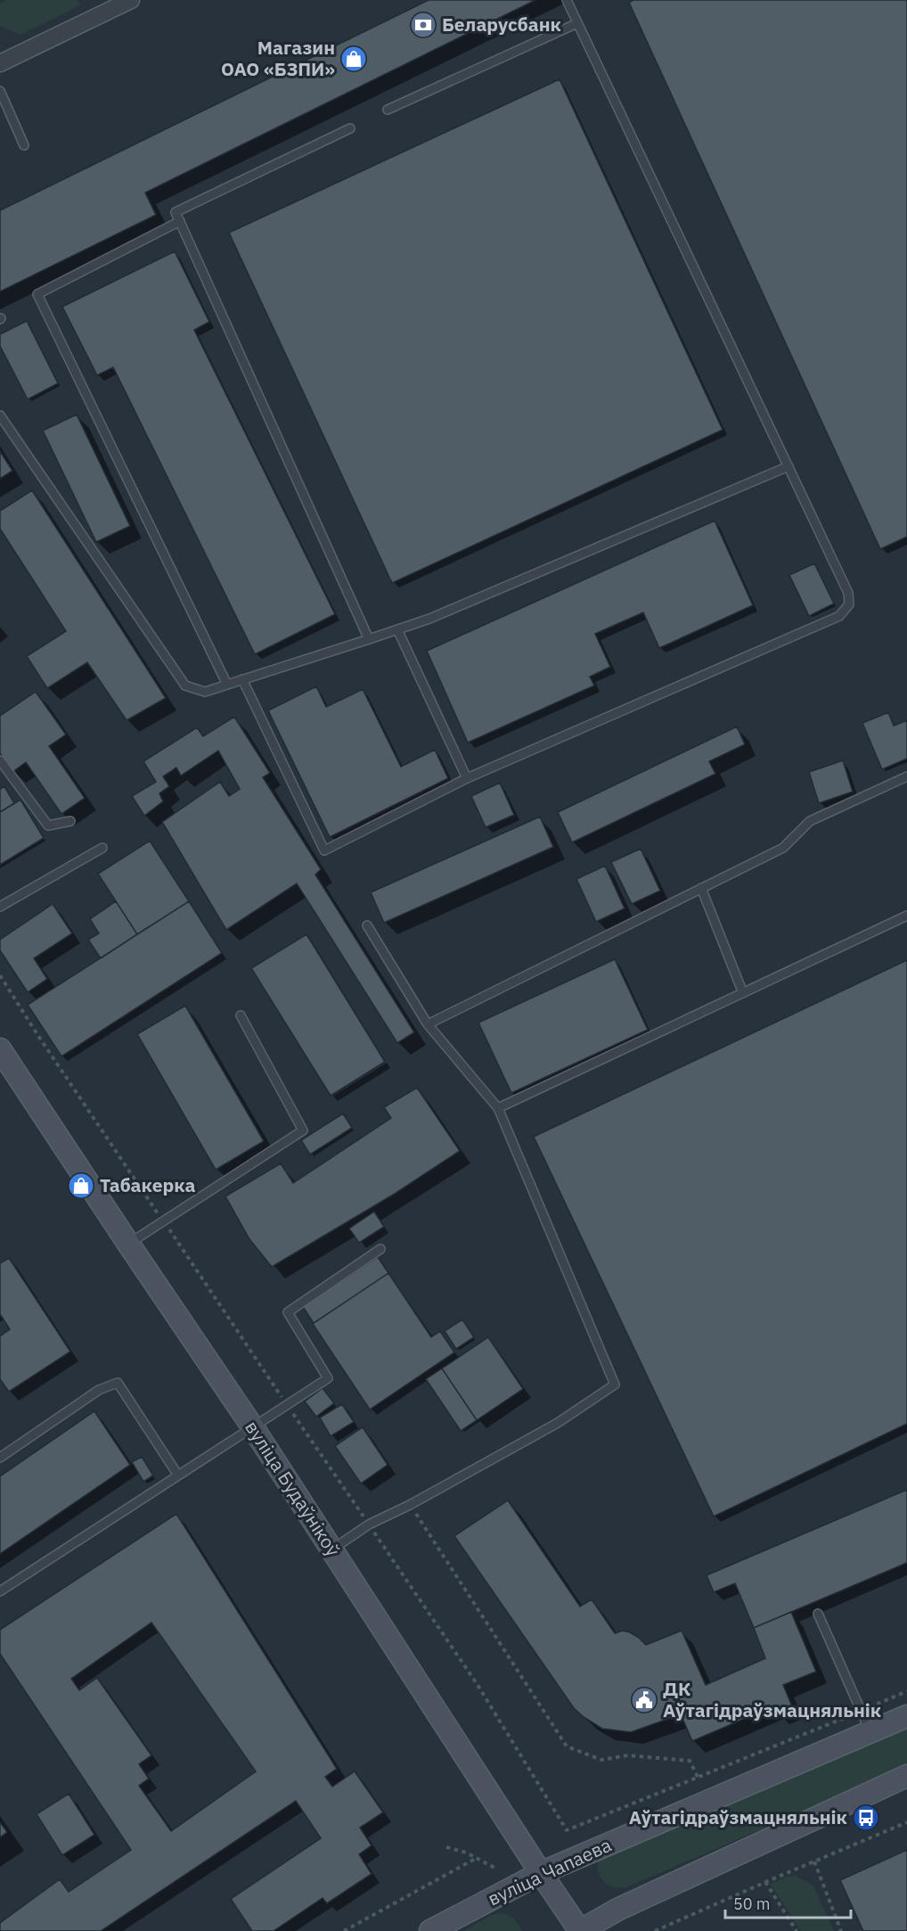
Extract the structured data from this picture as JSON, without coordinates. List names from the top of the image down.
{
  "streets": {
    "main road": ["вуліца Будаўнікоў", "вуліца Чапаева"]
  },
  "crossings": [
    ["вуліца Будаўнікоў", "вуліца Чапаева"]
  ],
  "places": {
    "bank": ["Беларусбанк"],
    "shop": ["Магазин ОАО «БЗПИ»", "Табакерка"],
    "public building": ["ДК Аўтагідраўзмацняльнік"],
    "bus stop": ["Аўтагідраўзмацняльнік"]
  },
  "scale_bar": "50 m"
}
